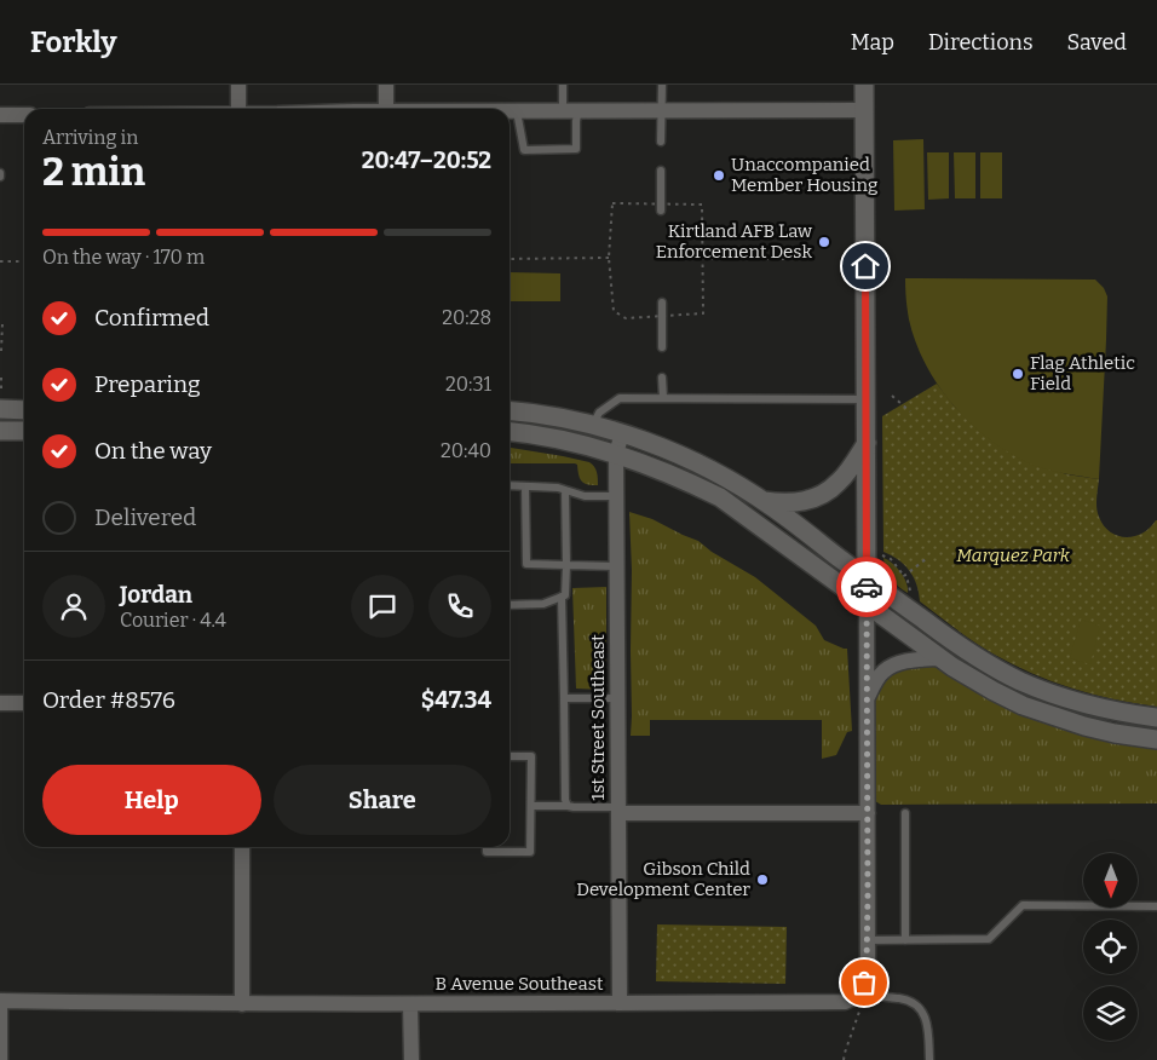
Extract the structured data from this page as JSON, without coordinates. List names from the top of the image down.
{
  "streets": {
    "street": ["1st Street Southeast", "B Avenue Southeast"]
  },
  "crossings": [
    ["1st Street Southeast", "B Avenue Southeast"]
  ],
  "parks": ["Marquez Park"],
  "places": [
    "Unaccompanied Member Housing",
    "Kirtland AFB Law Enforcement Desk",
    "Flag Athletic Field",
    "Gibson Child Development Center"
  ],
  "north": "bottom",
  "page": {
    "header": "Forkly",
    "nav": ["Map", "Directions", "Saved"],
    "heading": ["2 min", "Arriving in", "20:47–20:52"],
    "panel": [
      "Jordan",
      "Courier · 4.4",
      "Order #8576",
      "$47.34"
    ],
    "bar": "On the way · 170 m",
    "list": [
      ["Confirmed", "20:28"],
      ["Preparing", "20:31"],
      ["On the way", "20:40"],
      "Delivered"
    ],
    "buttons": ["Help", "Share"]
  }
}
